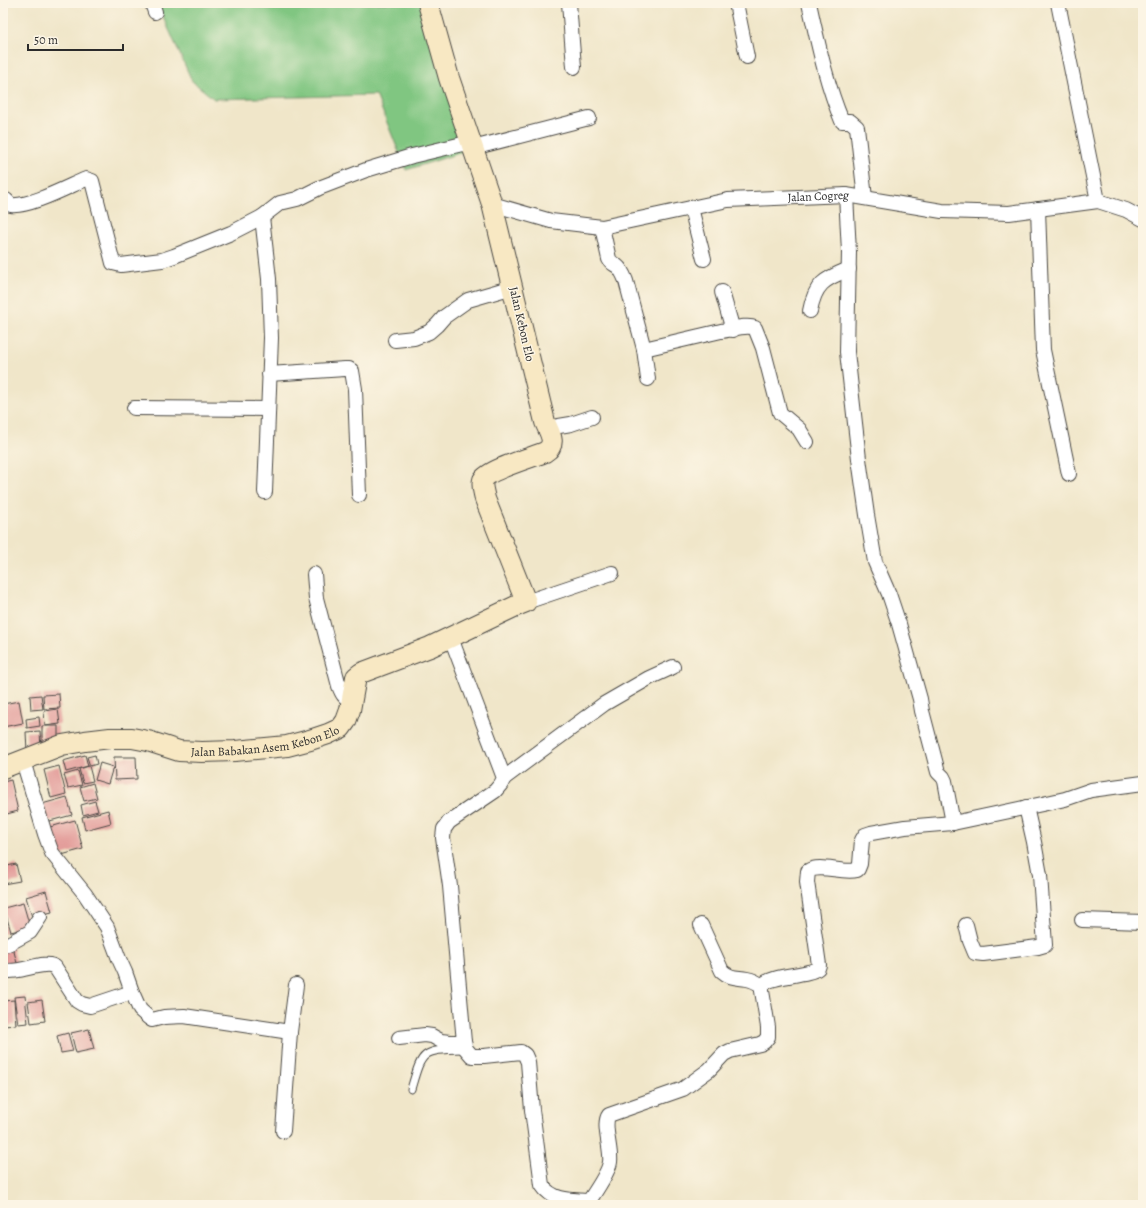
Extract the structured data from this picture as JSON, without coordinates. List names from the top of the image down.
{
  "streets": {
    "street": ["Jalan Cogreg", "Jalan Kebon Elo", "Jalan Babakan Asem Kebon Elo"]
  },
  "crossings": [
    ["Jalan Cogreg", "Jalan Kebon Elo"],
    ["Jalan Kebon Elo", "Jalan Babakan Asem Kebon Elo"]
  ],
  "scale_bar": "50 m"
}
